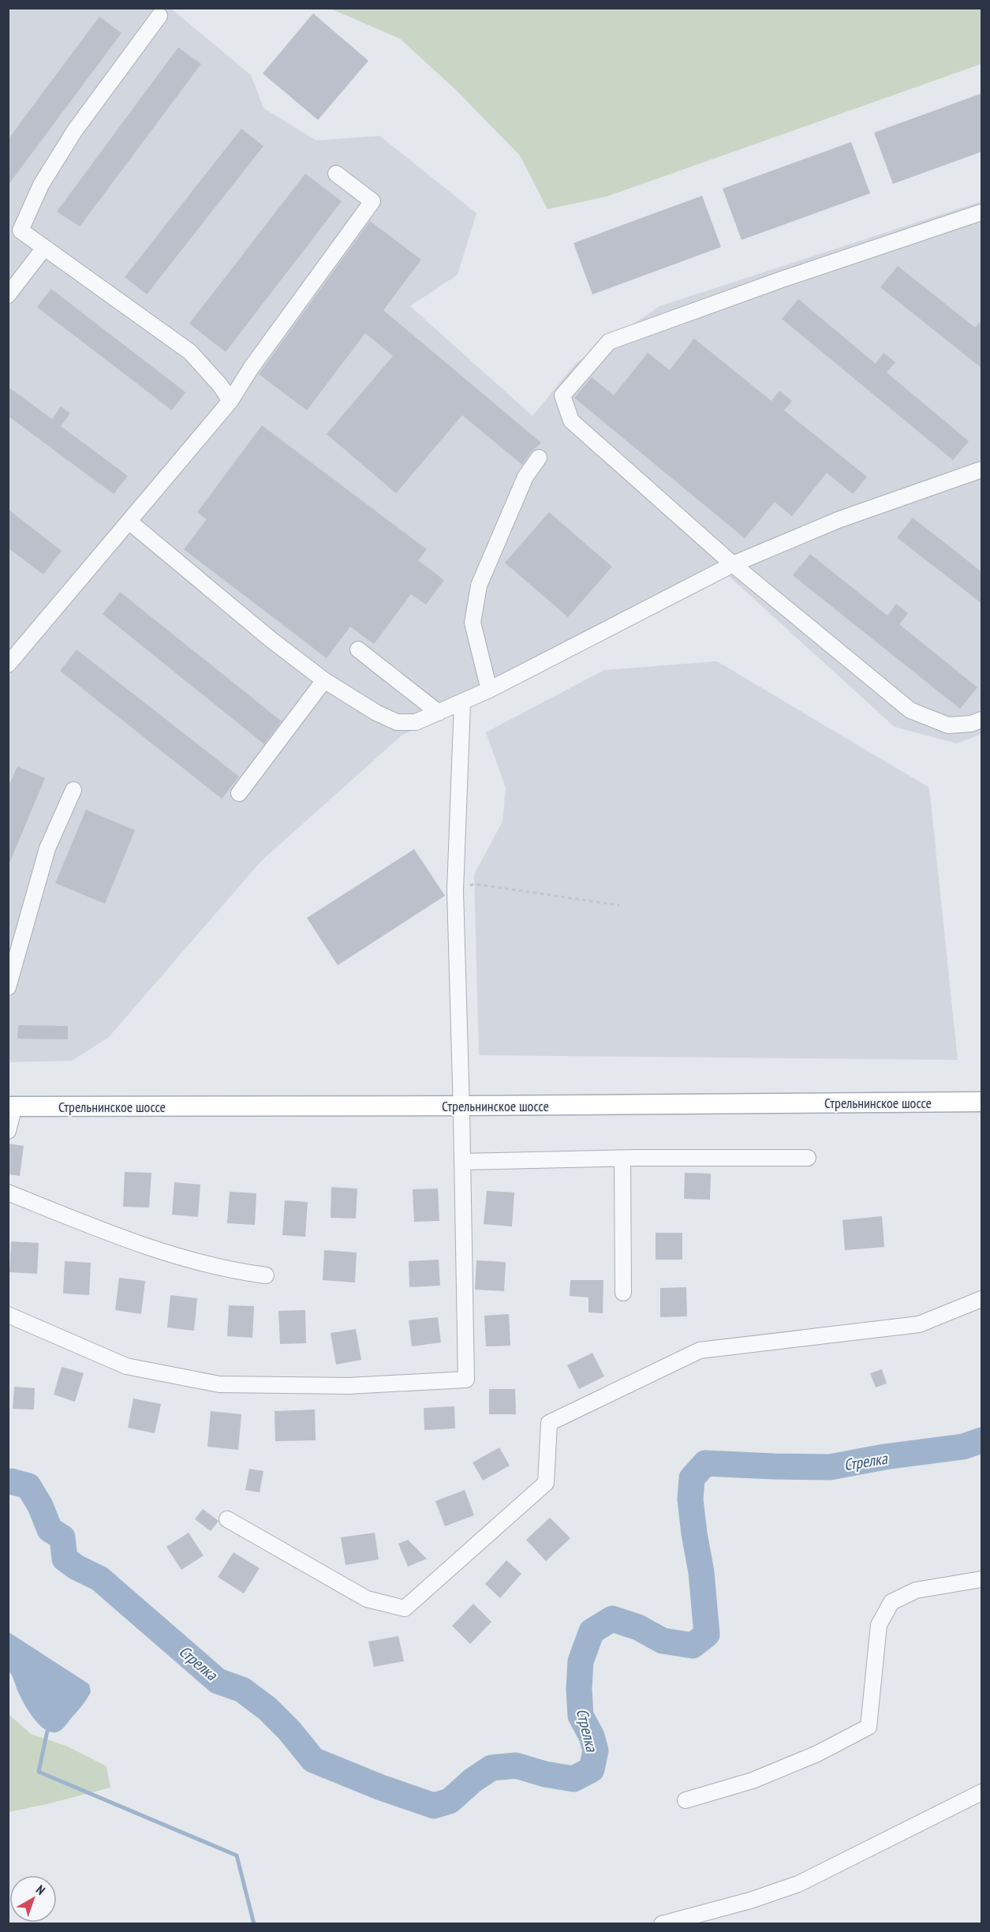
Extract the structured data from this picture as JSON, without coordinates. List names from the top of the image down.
{
  "streets": {
    "main road": ["Стрельнинское шоссе"]
  },
  "water": ["Стрелка"],
  "north": "top right"
}
